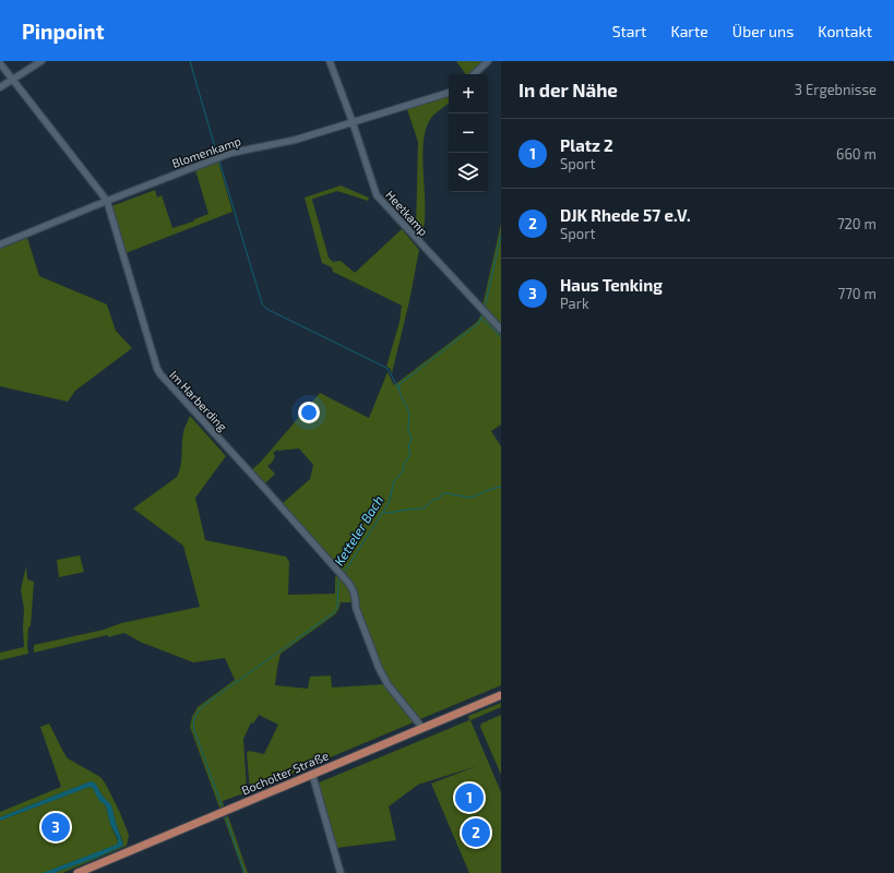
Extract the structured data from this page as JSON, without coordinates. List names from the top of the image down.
{
  "streets": {
    "main road": ["Bocholter Straße"],
    "street": ["Blomenkamp", "Heetkamp", "Im Harberding"]
  },
  "crossings": [
    ["Blomenkamp", "Heetkamp"],
    ["Blomenkamp", "Im Harberding"],
    ["Im Harberding", "Bocholter Straße"]
  ],
  "water": ["Ketteler Bach"],
  "page": {
    "header": "Pinpoint",
    "nav": [
      "Start",
      "Karte",
      "Über uns",
      "Kontakt"
    ],
    "heading": ["In der Nähe", "3 Ergebnisse"],
    "map_buttons": ["+", "−"],
    "list": [
      {
        "mark": "1",
        "name": "Platz 2",
        "note": "Sport",
        "value": "660 m"
      },
      {
        "mark": "2",
        "name": "DJK Rhede 57 e.V.",
        "note": "Sport",
        "value": "720 m"
      },
      {
        "mark": "3",
        "name": "Haus Tenking",
        "note": "Park",
        "value": "770 m"
      }
    ],
    "pins": ["1", "3", "2"]
  }
}
